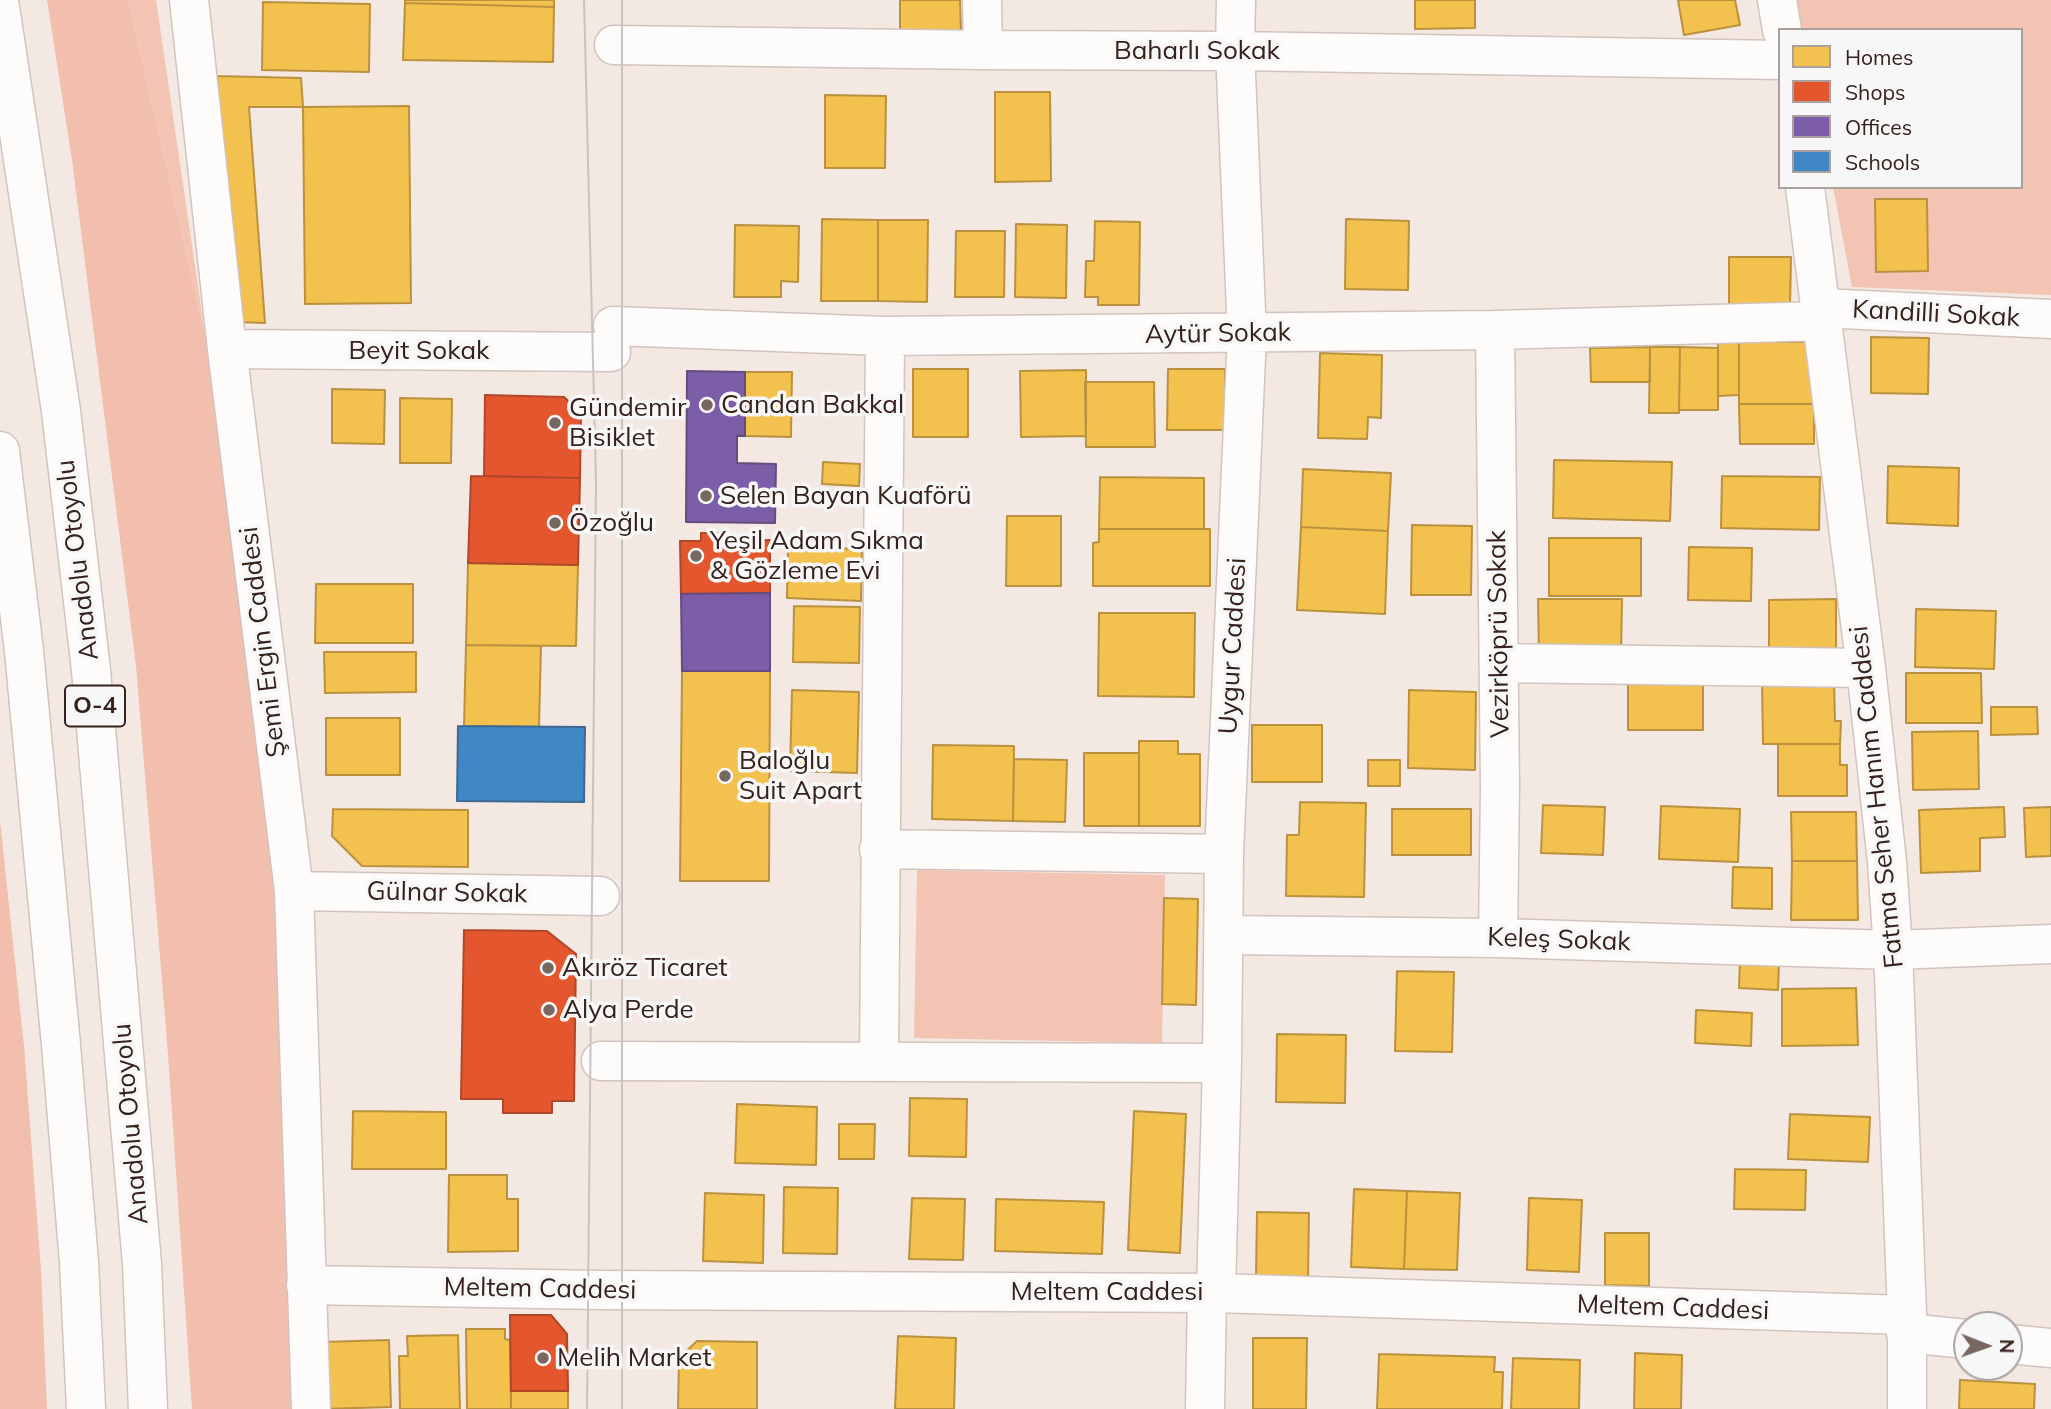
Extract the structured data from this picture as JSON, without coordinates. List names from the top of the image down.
{
  "streets": {
    "main road": [
      "Baharlı Sokak",
      "Kandilli Sokak",
      "Aytür Sokak",
      "Beyit Sokak",
      "Anadolu Otoyolu",
      "Vezirköprü Sokak",
      "Şemi Ergin Caddesi",
      "Uygur Caddesi",
      "O-4",
      "Fatma Seher Hanım Caddesi",
      "Gülnar Sokak",
      "Keleş Sokak",
      "Meltem Caddesi"
    ]
  },
  "crossings": [
    ["Baharlı Sokak", "Uygur Caddesi"],
    ["Kandilli Sokak", "Aytür Sokak"],
    ["Kandilli Sokak", "Fatma Seher Hanım Caddesi"],
    ["Aytür Sokak", "Beyit Sokak"],
    ["Aytür Sokak", "Vezirköprü Sokak"],
    ["Aytür Sokak", "Uygur Caddesi"],
    ["Aytür Sokak", "Fatma Seher Hanım Caddesi"],
    ["Beyit Sokak", "Şemi Ergin Caddesi"],
    ["Vezirköprü Sokak", "Keleş Sokak"],
    ["Şemi Ergin Caddesi", "Gülnar Sokak"],
    ["Şemi Ergin Caddesi", "Meltem Caddesi"],
    ["Uygur Caddesi", "Keleş Sokak"],
    ["Uygur Caddesi", "Meltem Caddesi"],
    ["Fatma Seher Hanım Caddesi", "Keleş Sokak"],
    ["Fatma Seher Hanım Caddesi", "Meltem Caddesi"]
  ],
  "places": [
    "Candan Bakkal",
    "Gündemir Bisiklet",
    "Selen Bayan Kuaförü",
    "Özoğlu",
    "Yeşil Adam Sıkma & Gözleme Evi",
    "Baloğlu Suit Apart",
    "Akıröz Ticaret",
    "Alya Perde",
    "Melih Market"
  ],
  "legend": [
    "Homes",
    "Shops",
    "Offices",
    "Schools"
  ],
  "north": "right"
}
